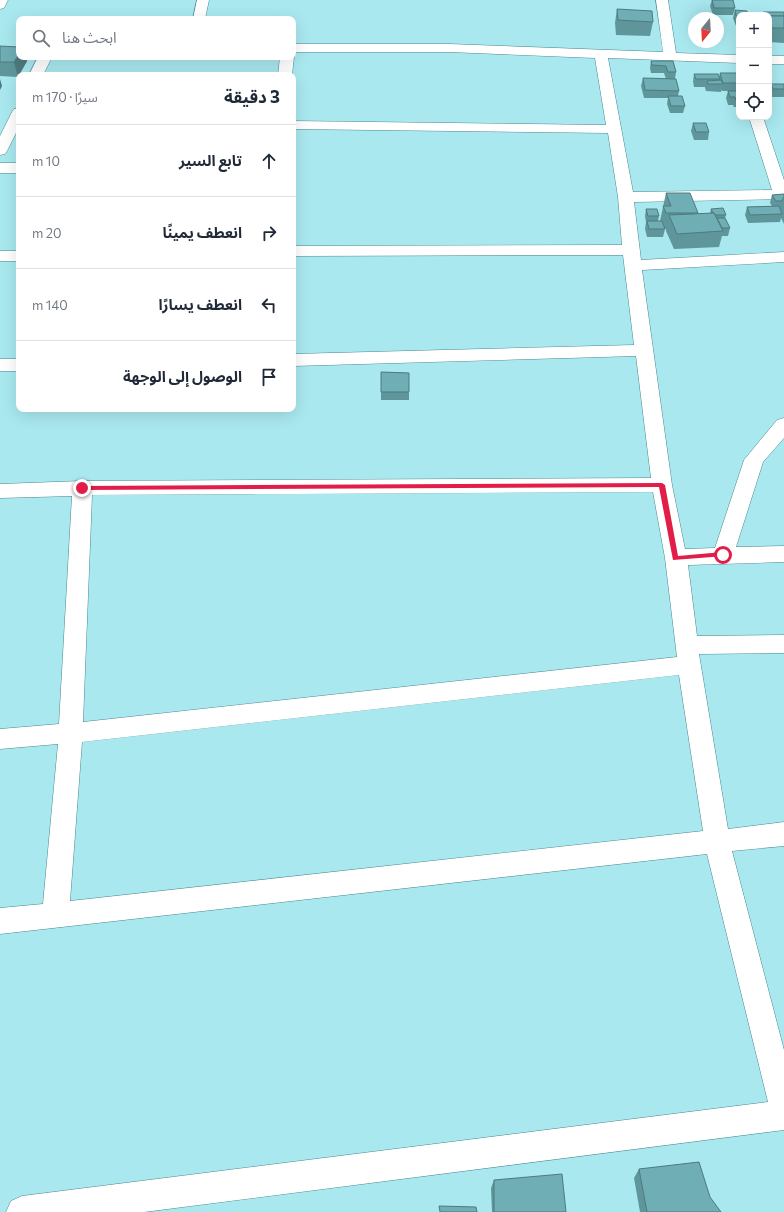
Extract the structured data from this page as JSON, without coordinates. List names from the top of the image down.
{
  "north": "bottom",
  "page": {
    "map_buttons": ["+", "−"],
    "search": "ابحث هنا",
    "heading": ["3 دقيقة", "سيرًا · 170 m"],
    "list": [
      ["تابع السير", "10 m"],
      ["انعطف يمينًا", "20 m"],
      ["انعطف يسارًا", "140 m"],
      "الوصول إلى الوجهة"
    ]
  }
}
